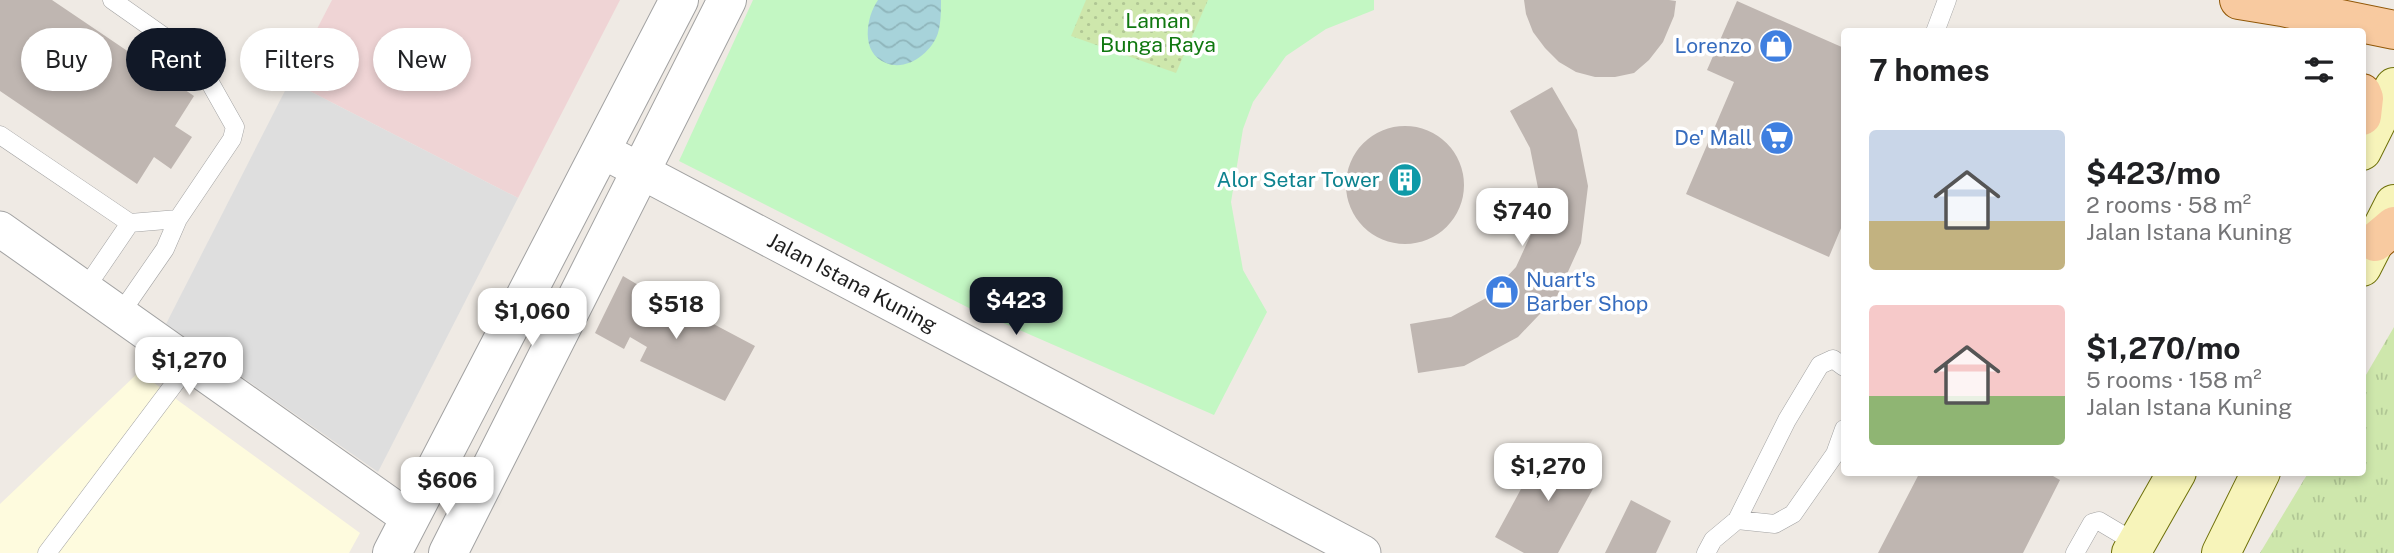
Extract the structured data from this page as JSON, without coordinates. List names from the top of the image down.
{
  "streets": {
    "street": ["Jalan Istana Kuning"]
  },
  "parks": ["Laman Bunga Raya"],
  "places": {
    "shop": ["Lorenzo", "Nuart's Barber Shop"],
    "supermarket": ["De' Mall"],
    "building": ["Alor Setar Tower"]
  },
  "page": {
    "chip": [
      "Buy",
      "Rent",
      "Filters",
      "New"
    ],
    "heading": "7 homes",
    "list": [
      {
        "name": "$423/mo",
        "note": "2 rooms · 58 m² · Jalan Istana Kuning"
      },
      {
        "name": "$1,270/mo",
        "note": "5 rooms · 158 m² · Jalan Istana Kuning"
      }
    ],
    "price": [
      "$740",
      "$423",
      "$518",
      "$1,060",
      "$1,270",
      "$1,270",
      "$606"
    ]
  }
}
